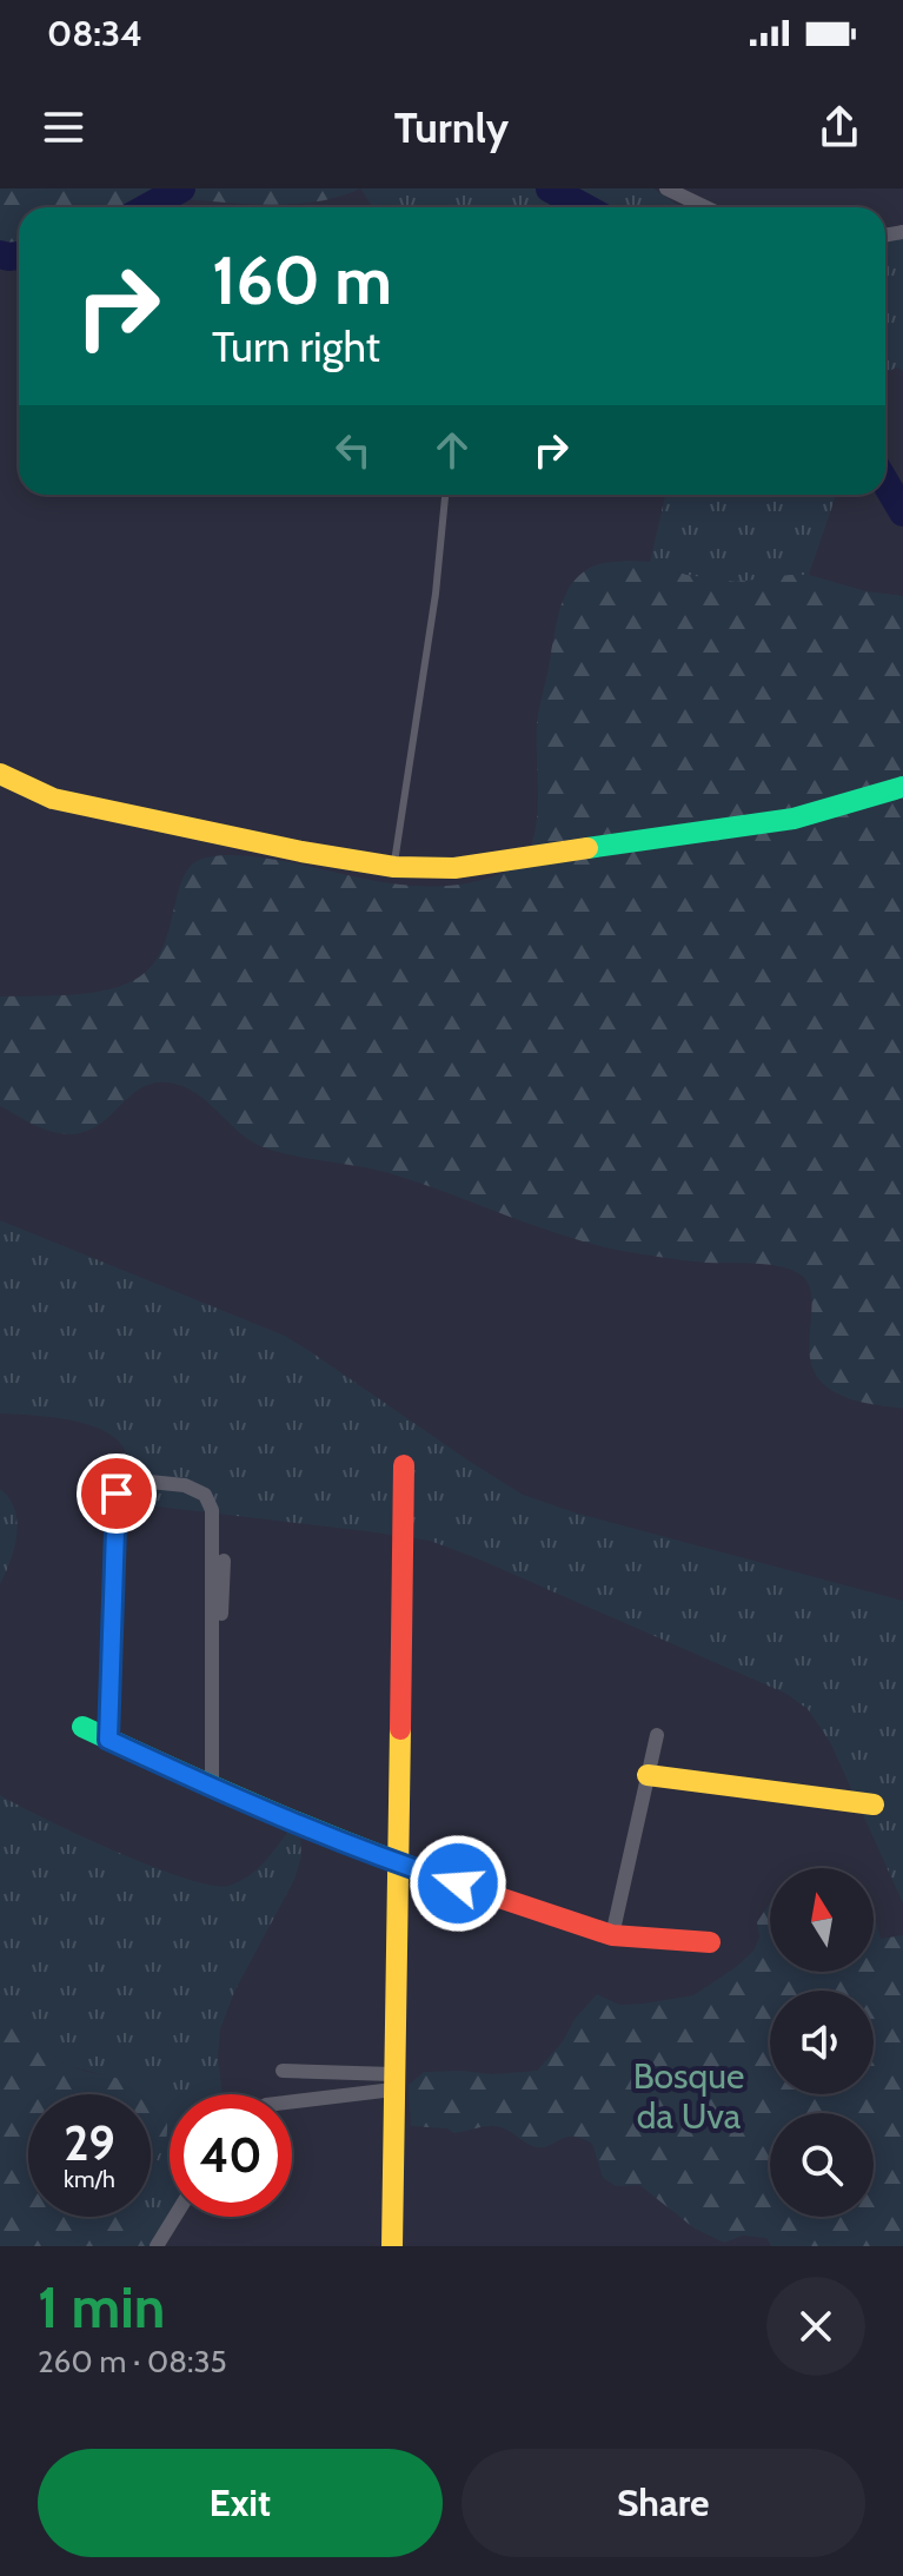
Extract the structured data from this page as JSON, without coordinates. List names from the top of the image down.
{
  "parks": ["Bosque da Uva"],
  "north": "top",
  "page": {
    "status": "08:34",
    "header": "Turnly",
    "turn": ["160 m", "Turn right"],
    "speed": "29 km/h",
    "limit": "40",
    "heading": ["1 min", "260 m · 08:35"],
    "buttons": ["Exit", "Share"]
  }
}
